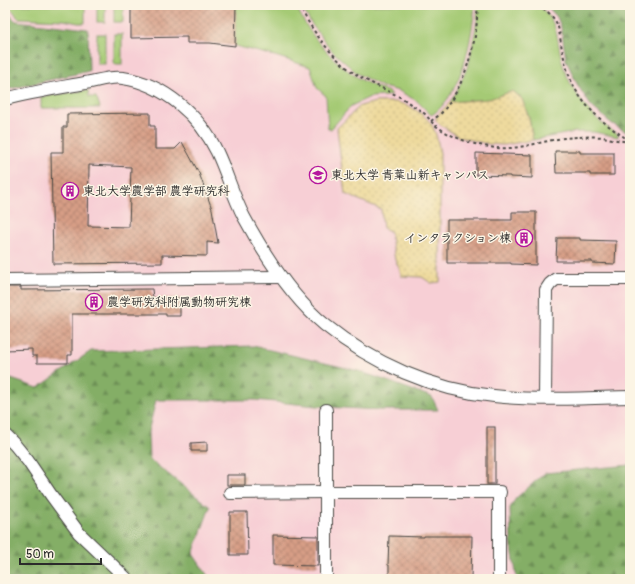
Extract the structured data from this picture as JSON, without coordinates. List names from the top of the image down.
{
  "places": {
    "school or university": ["東北大学 青葉山新キャンパス"],
    "building": ["東北大学農学部 農学研究科", "インタラクション棟", "農学研究科附属動物研究棟"]
  },
  "scale_bar": "50 m"
}
